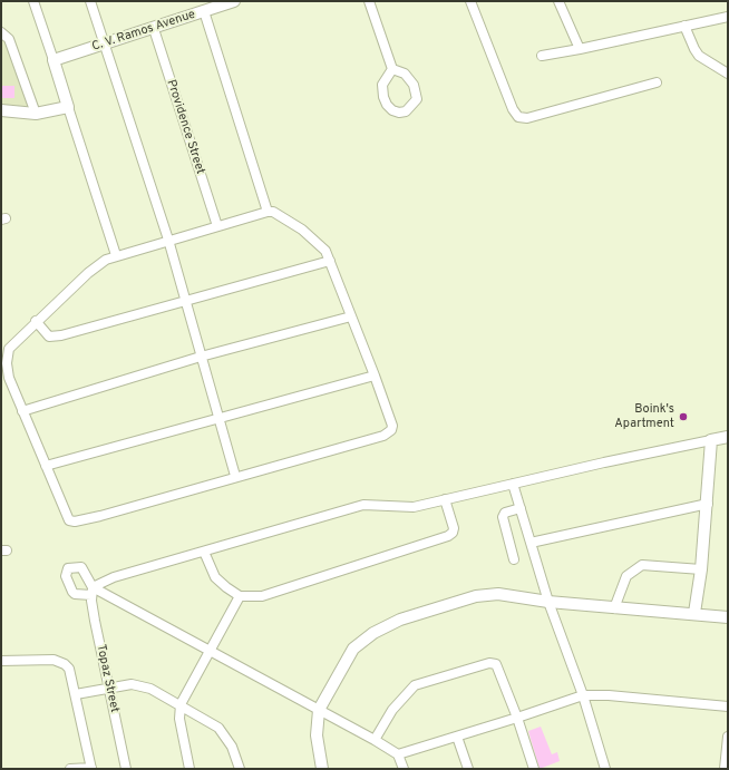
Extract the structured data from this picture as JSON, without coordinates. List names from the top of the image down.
{
  "streets": {
    "street": ["C. V. Ramos Avenue", "Providence Street", "Topaz Street"]
  },
  "crossings": [
    ["C. V. Ramos Avenue", "Providence Street"]
  ],
  "places": ["Boink's Apartment"]
}
